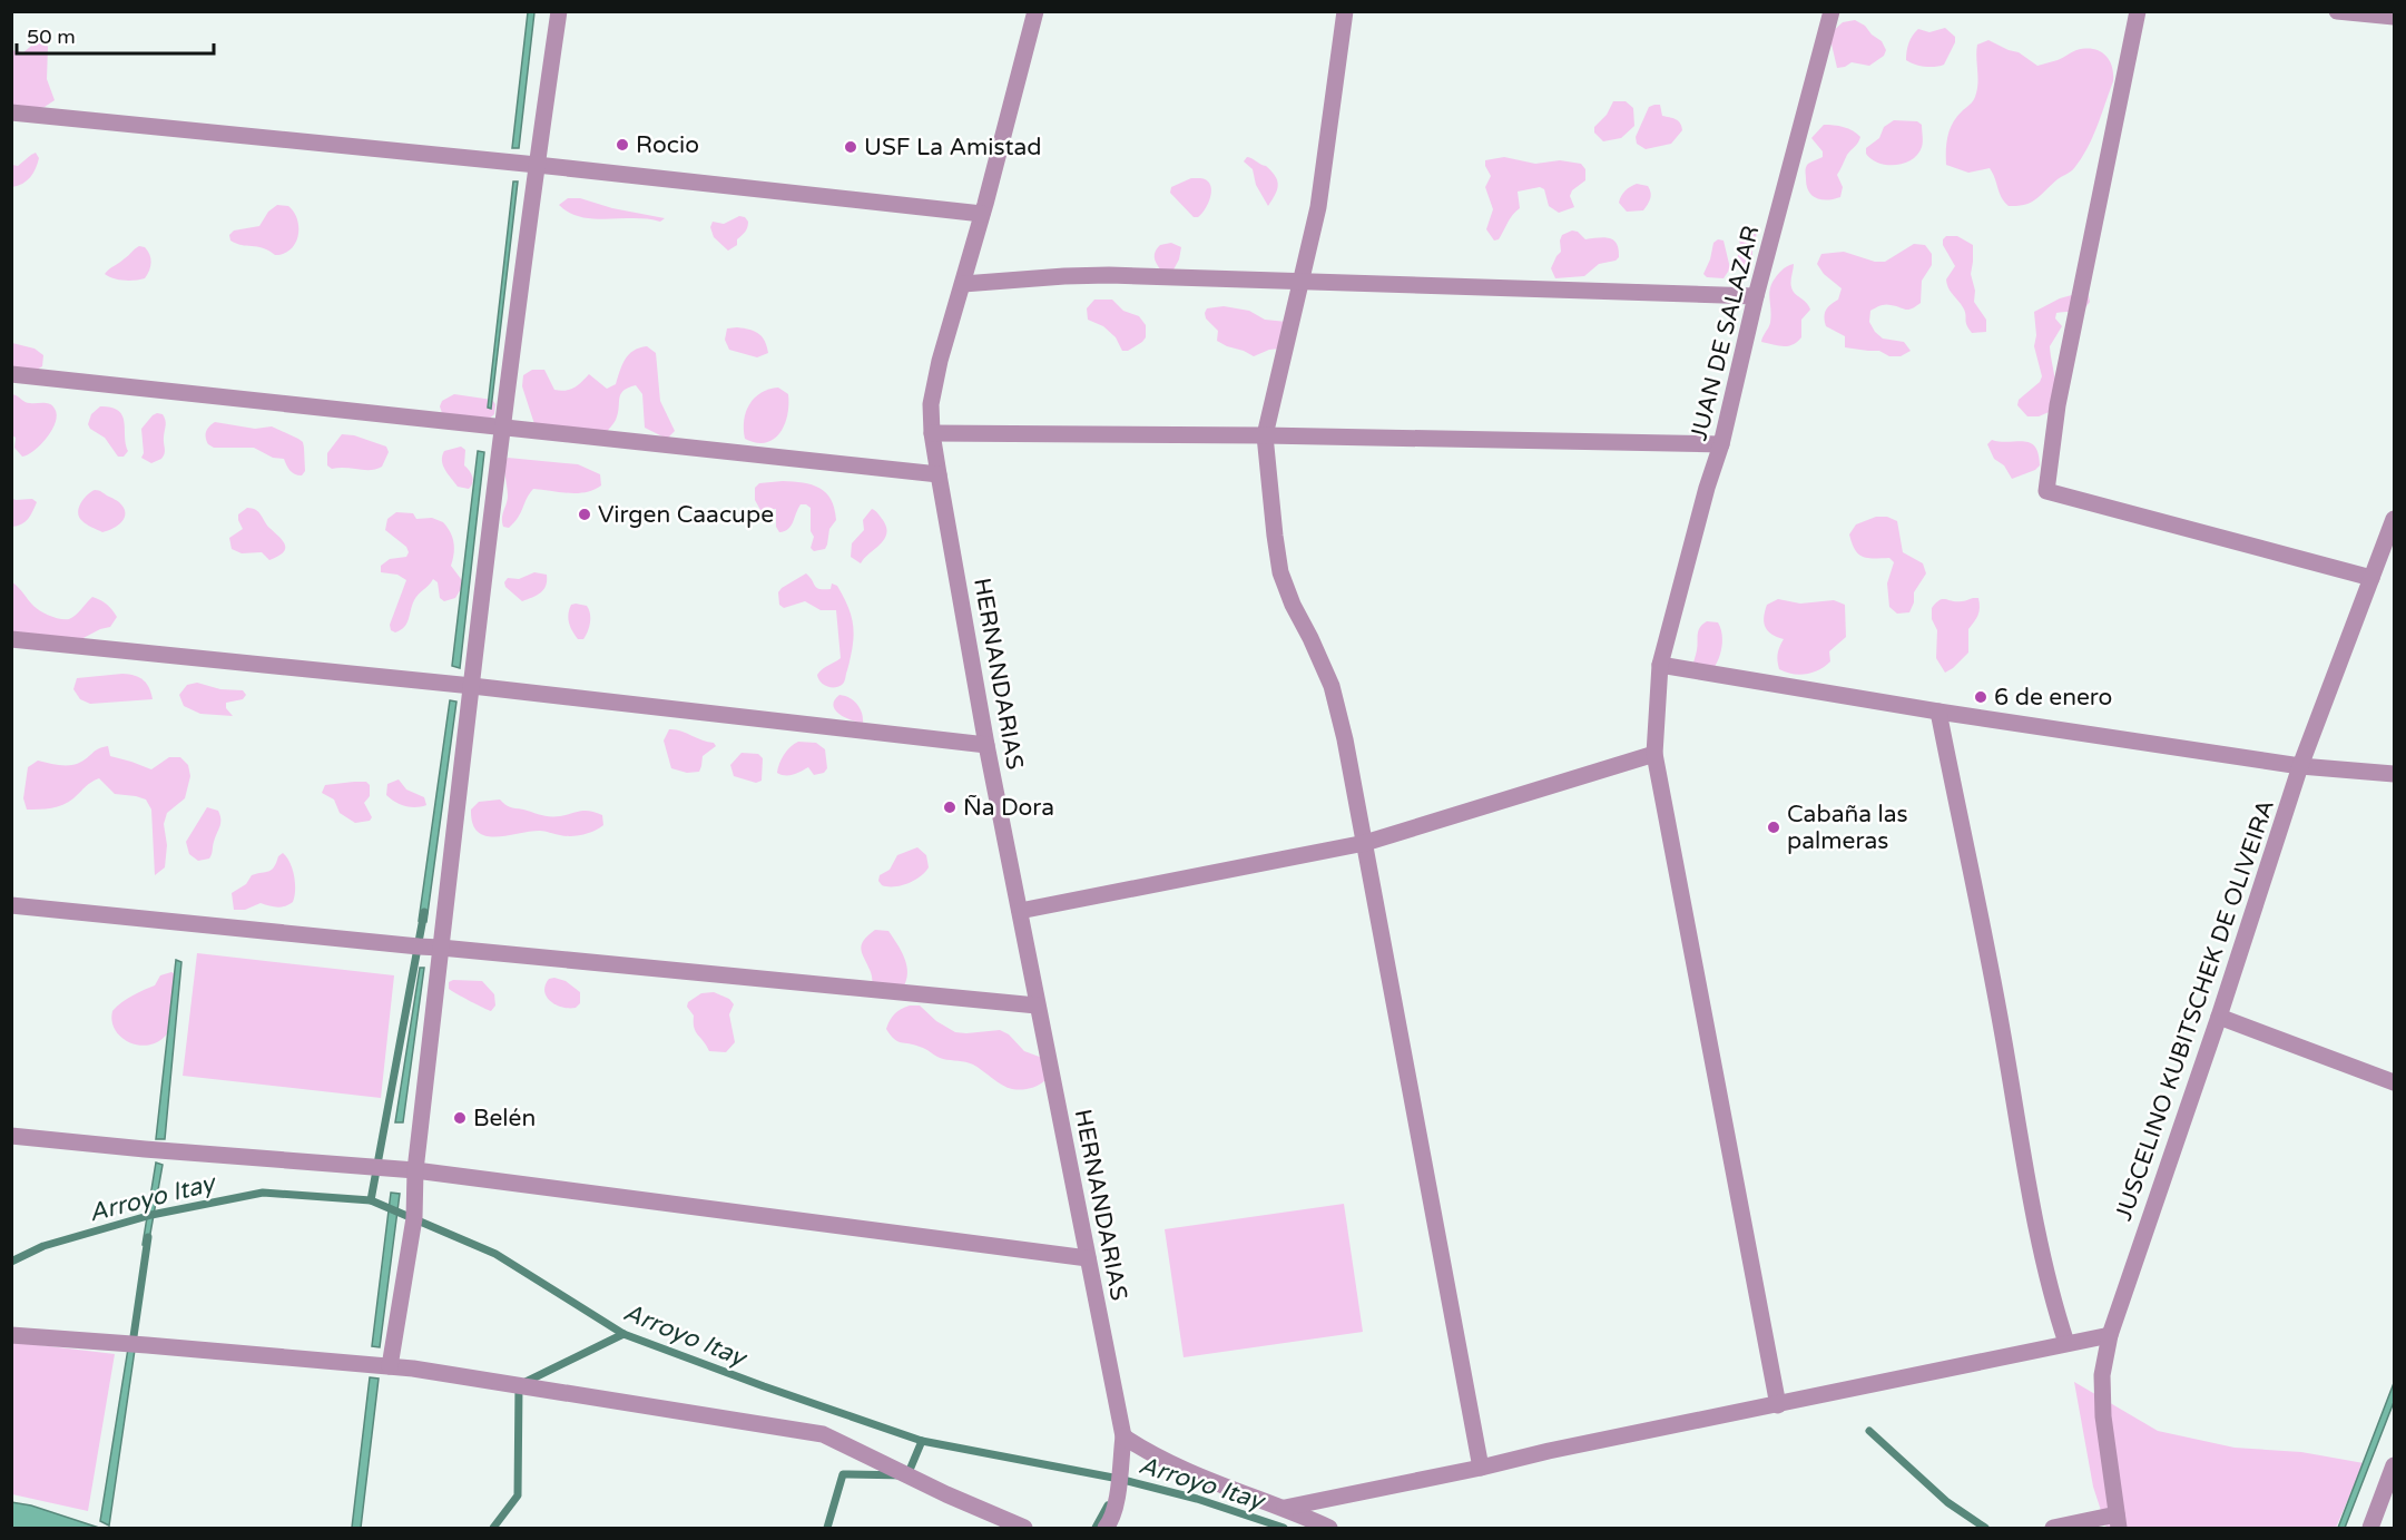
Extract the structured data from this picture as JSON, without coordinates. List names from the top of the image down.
{
  "streets": {
    "street": ["JUAN DE SALAZAR", "HERNANDARIAS", "JUSCELINO KUBITSCHEK DE OLIVEIRA"]
  },
  "water": ["Arroyo Itay"],
  "places": [
    "Rocio",
    "USF La Amistad",
    "Virgen Caacupe",
    "6 de enero",
    "Ña Dora",
    "Cabaña las palmeras",
    "Belén"
  ],
  "scale_bar": "50 m"
}
